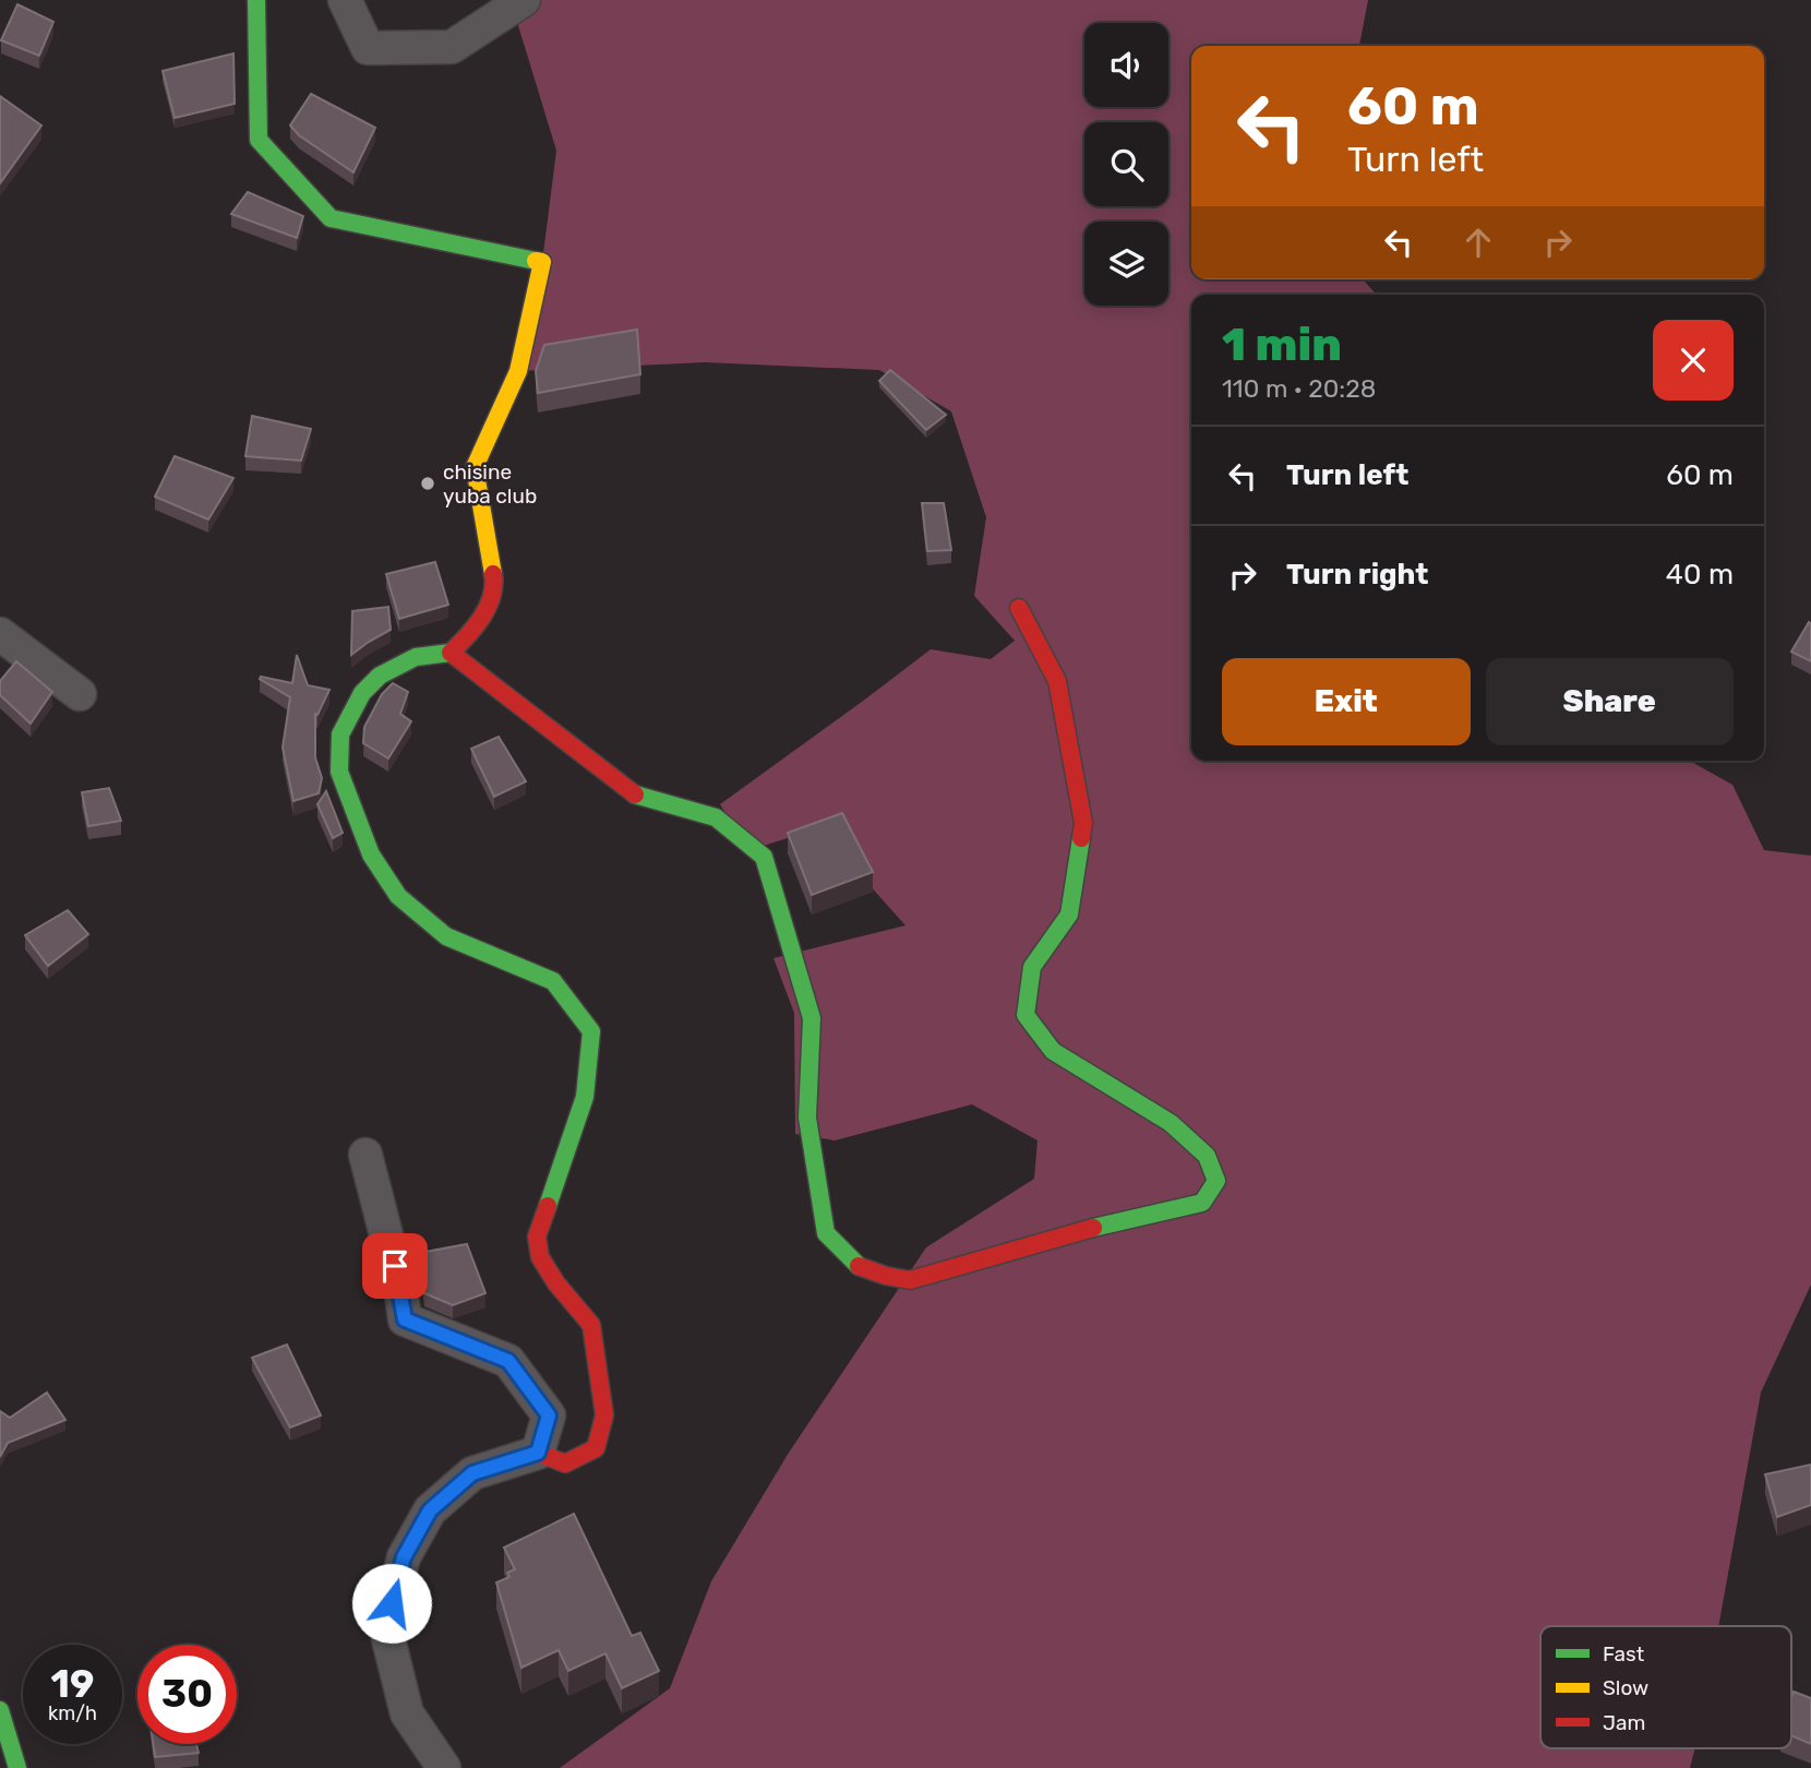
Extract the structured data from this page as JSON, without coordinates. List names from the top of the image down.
{
  "places": ["chisine yuba club"],
  "legend": ["Fast", "Slow", "Jam"],
  "page": {
    "turn": ["60 m", "Turn left"],
    "heading": ["1 min", "110 m · 20:28"],
    "list": [
      {
        "name": "Turn left",
        "value": "60 m"
      },
      {
        "name": "Turn right",
        "value": "40 m"
      }
    ],
    "buttons": ["Exit", "Share"],
    "speed": "19 km/h",
    "limit": "30"
  }
}
